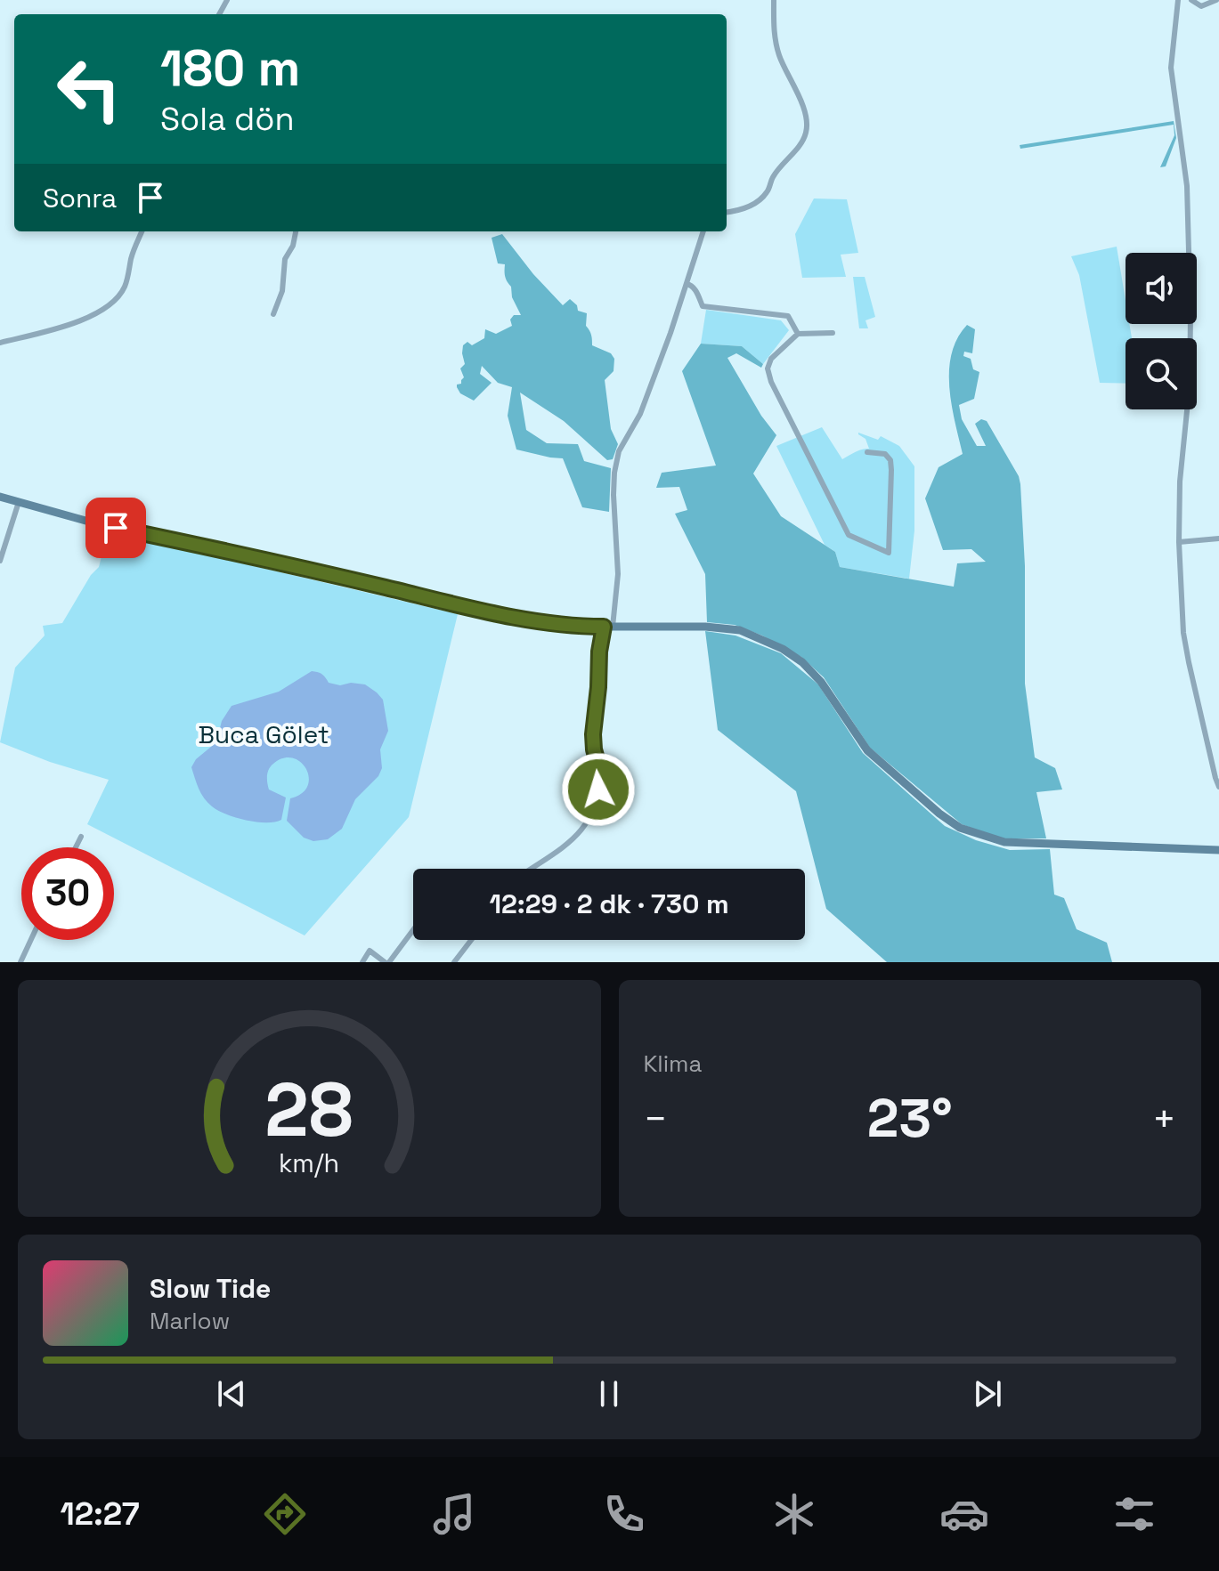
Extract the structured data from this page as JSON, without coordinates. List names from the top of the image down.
{
  "parks": ["Buca Gölet"],
  "page": {
    "turn": ["180 m", "Sola dön"],
    "then": "Sonra",
    "limit": "30",
    "trip": "12:29 · 2 dk · 730 m",
    "tile": "Klima",
    "heat": ["−", "23°", "+"],
    "song": ["Slow Tide", "Marlow"],
    "tabs": "12:27",
    "gauge": ["28", "km/h"]
  }
}
